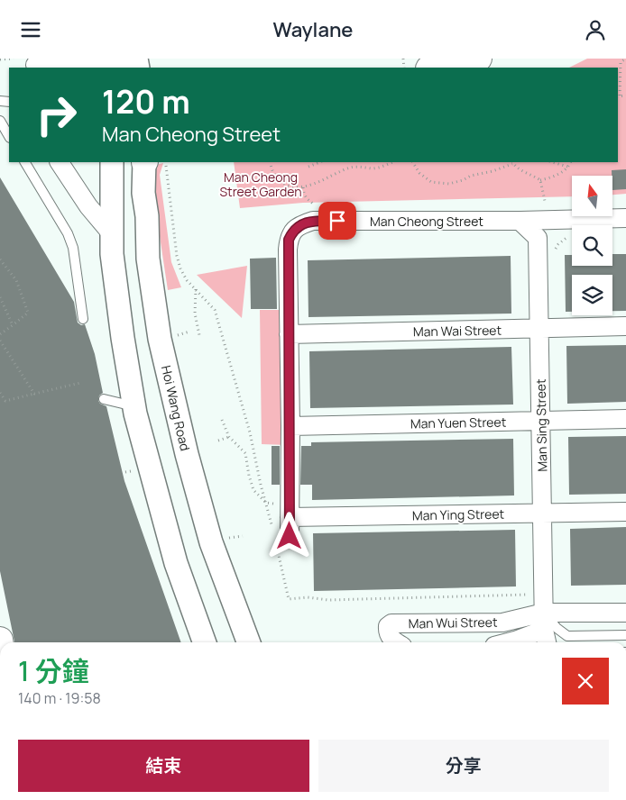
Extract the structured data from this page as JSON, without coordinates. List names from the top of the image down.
{
  "streets": {
    "street": [
      "Man Cheong Street",
      "Man Wai Street",
      "Hoi Wang Road",
      "Man Yuen Street",
      "Man Sing Street",
      "Man Ying Street",
      "Man Wui Street"
    ]
  },
  "crossings": [
    ["Man Cheong Street", "Man Wai Street"],
    ["Man Cheong Street", "Man Yuen Street"],
    ["Man Cheong Street", "Man Ying Street"],
    ["Man Wai Street", "Man Sing Street"],
    ["Man Yuen Street", "Man Sing Street"],
    ["Man Sing Street", "Man Ying Street"],
    ["Man Sing Street", "Man Wui Street"]
  ],
  "parks": ["Man Cheong Street Garden"],
  "north": "top",
  "page": {
    "header": "Waylane",
    "turn": ["120 m", "Man Cheong Street"],
    "heading": ["1 分鐘", "140 m · 19:58"],
    "buttons": ["結束", "分享"]
  }
}
